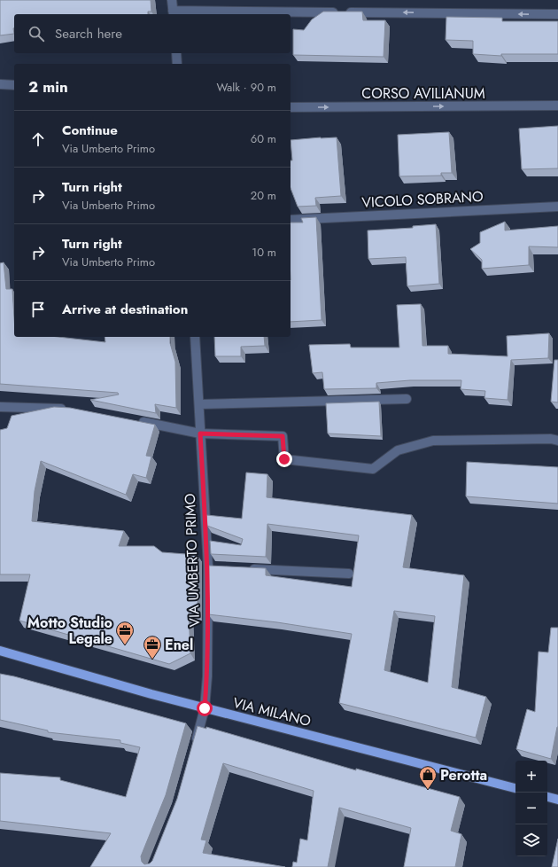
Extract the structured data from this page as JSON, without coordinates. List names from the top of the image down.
{
  "streets": {
    "main road": ["VIA MILANO"],
    "street": ["CORSO AVILIANUM", "VICOLO SOBRANO", "VIA UMBERTO PRIMO"]
  },
  "crossings": [
    ["VIA UMBERTO PRIMO", "VIA MILANO"]
  ],
  "one_way": ["CORSO AVILIANUM"],
  "places": {
    "office": ["Motto Studio Legale", "Enel"],
    "shop": ["Perotta"]
  },
  "page": {
    "search": "Search here",
    "heading": ["2 min", "Walk · 90 m"],
    "list": [
      ["Continue", "Via Umberto Primo", "60 m"],
      ["Turn right", "Via Umberto Primo", "20 m"],
      ["Turn right", "Via Umberto Primo", "10 m"],
      "Arrive at destination"
    ],
    "map_buttons": ["+", "−"]
  }
}
